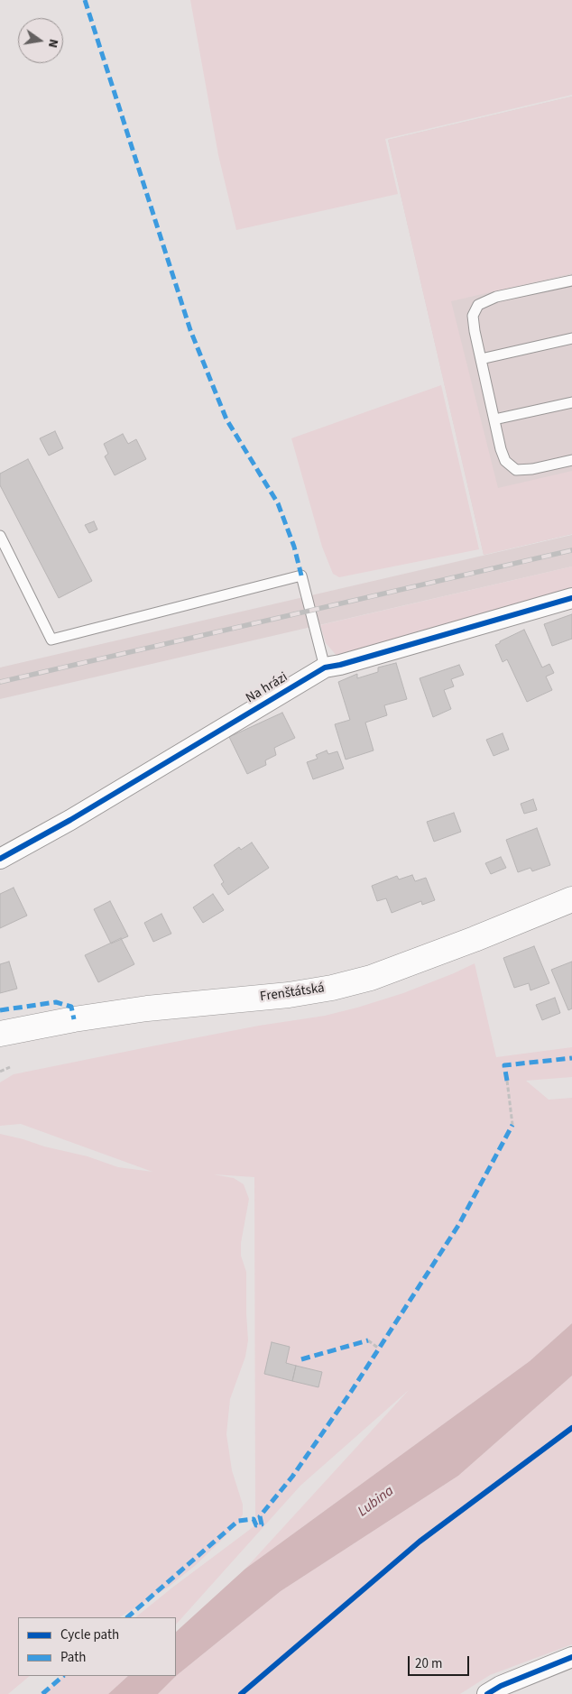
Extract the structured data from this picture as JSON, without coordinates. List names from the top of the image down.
{
  "streets": {
    "main road": ["Frenštátská"],
    "street": ["Na hrázi"]
  },
  "water": ["Lubina"],
  "legend": ["Cycle path", "Path"],
  "scale_bar": "20 m",
  "north": "right"
}
